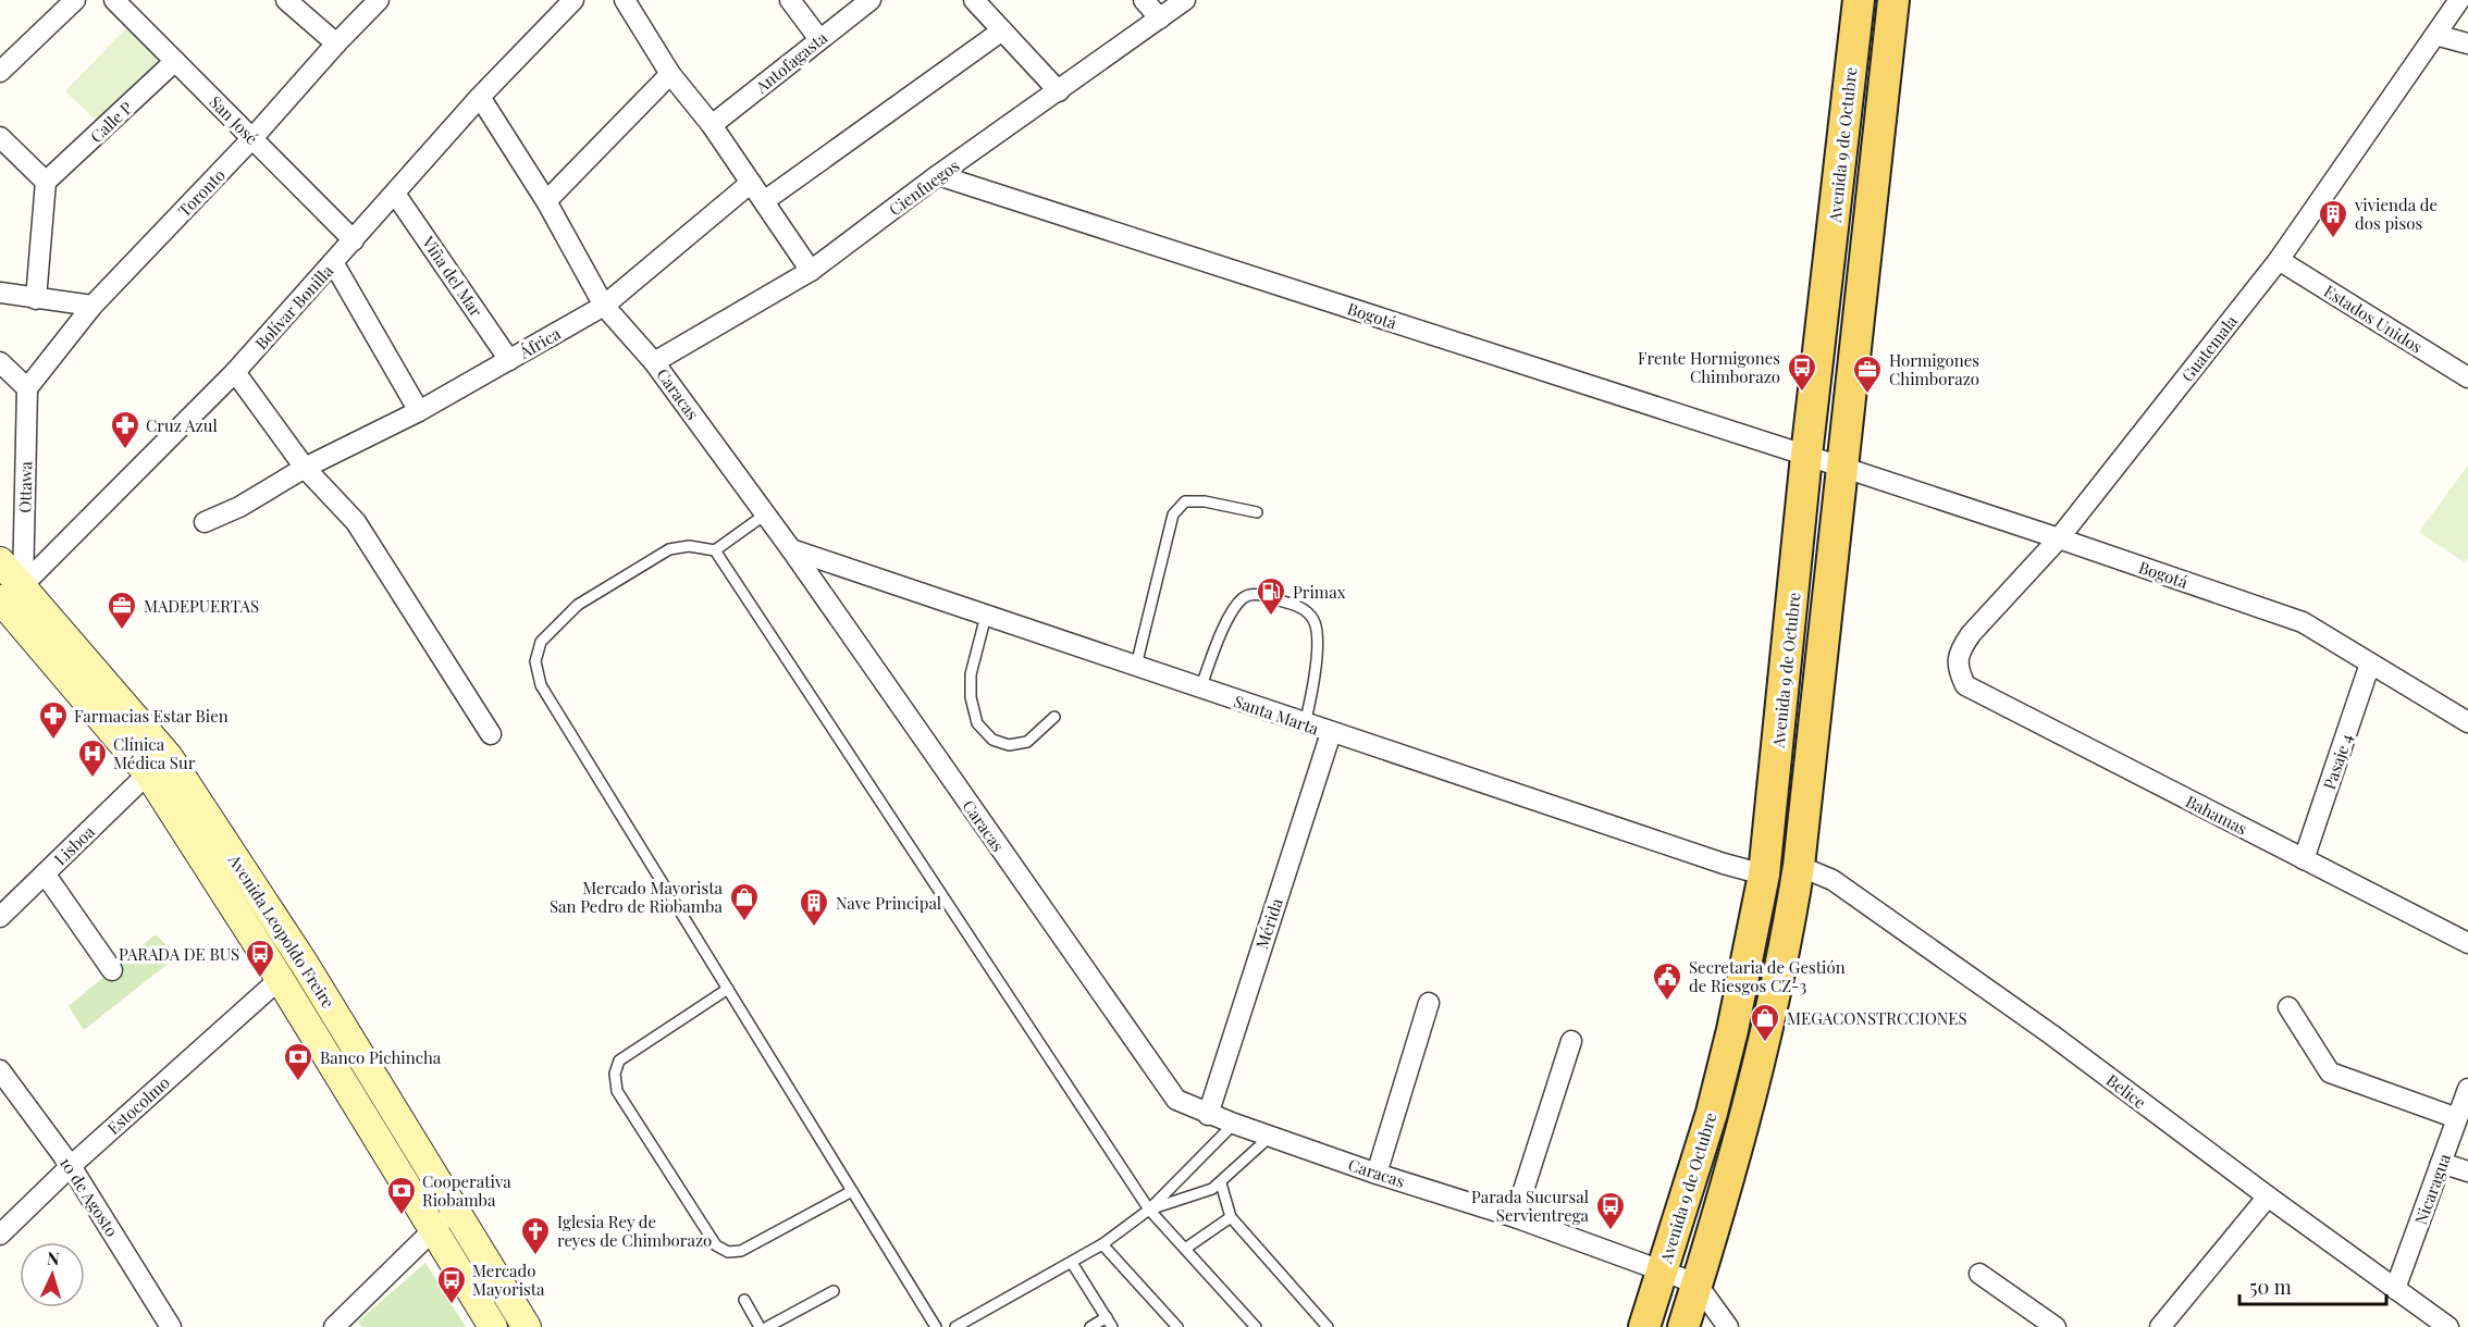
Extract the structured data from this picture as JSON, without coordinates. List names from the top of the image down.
{
  "streets": {
    "main road": ["Avenida 9 de Octubre", "Avenida Leopoldo Freire"],
    "street": [
      "Antofagasta",
      "San José",
      "Calle P",
      "Cienfuegos",
      "Toronto",
      "Viña del Mar",
      "Bolívar Bonilla",
      "Bogotá",
      "Estados Unidos",
      "África",
      "Guatemala",
      "Caracas",
      "Ottawa",
      "Santa Marta",
      "Pasaje 4",
      "Bahamas",
      "Lisboa",
      "Mérida",
      "Belice",
      "Estocolmo",
      "Nicaragua",
      "10 de Agosto"
    ]
  },
  "crossings": [
    ["San José", "Calle P"],
    ["San José", "Toronto"],
    ["San José", "Bolívar Bonilla"],
    ["Avenida 9 de Octubre", "Bogotá"],
    ["Avenida 9 de Octubre", "Caracas"],
    ["Avenida 9 de Octubre", "Santa Marta"],
    ["Avenida 9 de Octubre", "Belice"],
    ["Cienfuegos", "Bogotá"],
    ["Cienfuegos", "Caracas"],
    ["Toronto", "Ottawa"],
    ["Viña del Mar", "Bolívar Bonilla"],
    ["Viña del Mar", "África"],
    ["Bolívar Bonilla", "Caracas"],
    ["Bolívar Bonilla", "Ottawa"],
    ["Bolívar Bonilla", "Avenida Leopoldo Freire"],
    ["Bogotá", "Guatemala"],
    ["Bogotá", "Pasaje 4"],
    ["Estados Unidos", "Guatemala"],
    ["África", "Caracas"],
    ["Guatemala", "Bahamas"],
    ["Caracas", "Santa Marta"],
    ["Caracas", "Mérida"],
    ["Ottawa", "Avenida Leopoldo Freire"],
    ["Santa Marta", "Mérida"],
    ["Pasaje 4", "Bahamas"],
    ["Lisboa", "Avenida Leopoldo Freire"],
    ["Avenida Leopoldo Freire", "Estocolmo"],
    ["Belice", "Nicaragua"],
    ["Estocolmo", "10 de Agosto"]
  ],
  "places": {
    "building": ["vivienda de dos pisos", "Nave Principal"],
    "bus stop": [
      "Frente Hormigones Chimborazo",
      "PARADA DE BUS",
      "Parada Sucursal Servientrega",
      "Mercado Mayorista"
    ],
    "office": ["Hormigones Chimborazo", "MADEPUERTAS"],
    "pharmacy": ["Cruz Azul", "Farmacias Estar Bien"],
    "fuel station": ["Primax"],
    "hospital": ["Clínica Médica Sur"],
    "shop": ["Mercado Mayorista San Pedro de Riobamba", "MEGACONSTRCCIONES"],
    "public building": ["Secretaria de Gestión de Riesgos CZ-3"],
    "bank": ["Banco Pichincha", "Cooperativa Riobamba"],
    "church": ["Iglesia Rey de reyes de Chimborazo"]
  },
  "scale_bar": "50 m",
  "north": "top"
}
